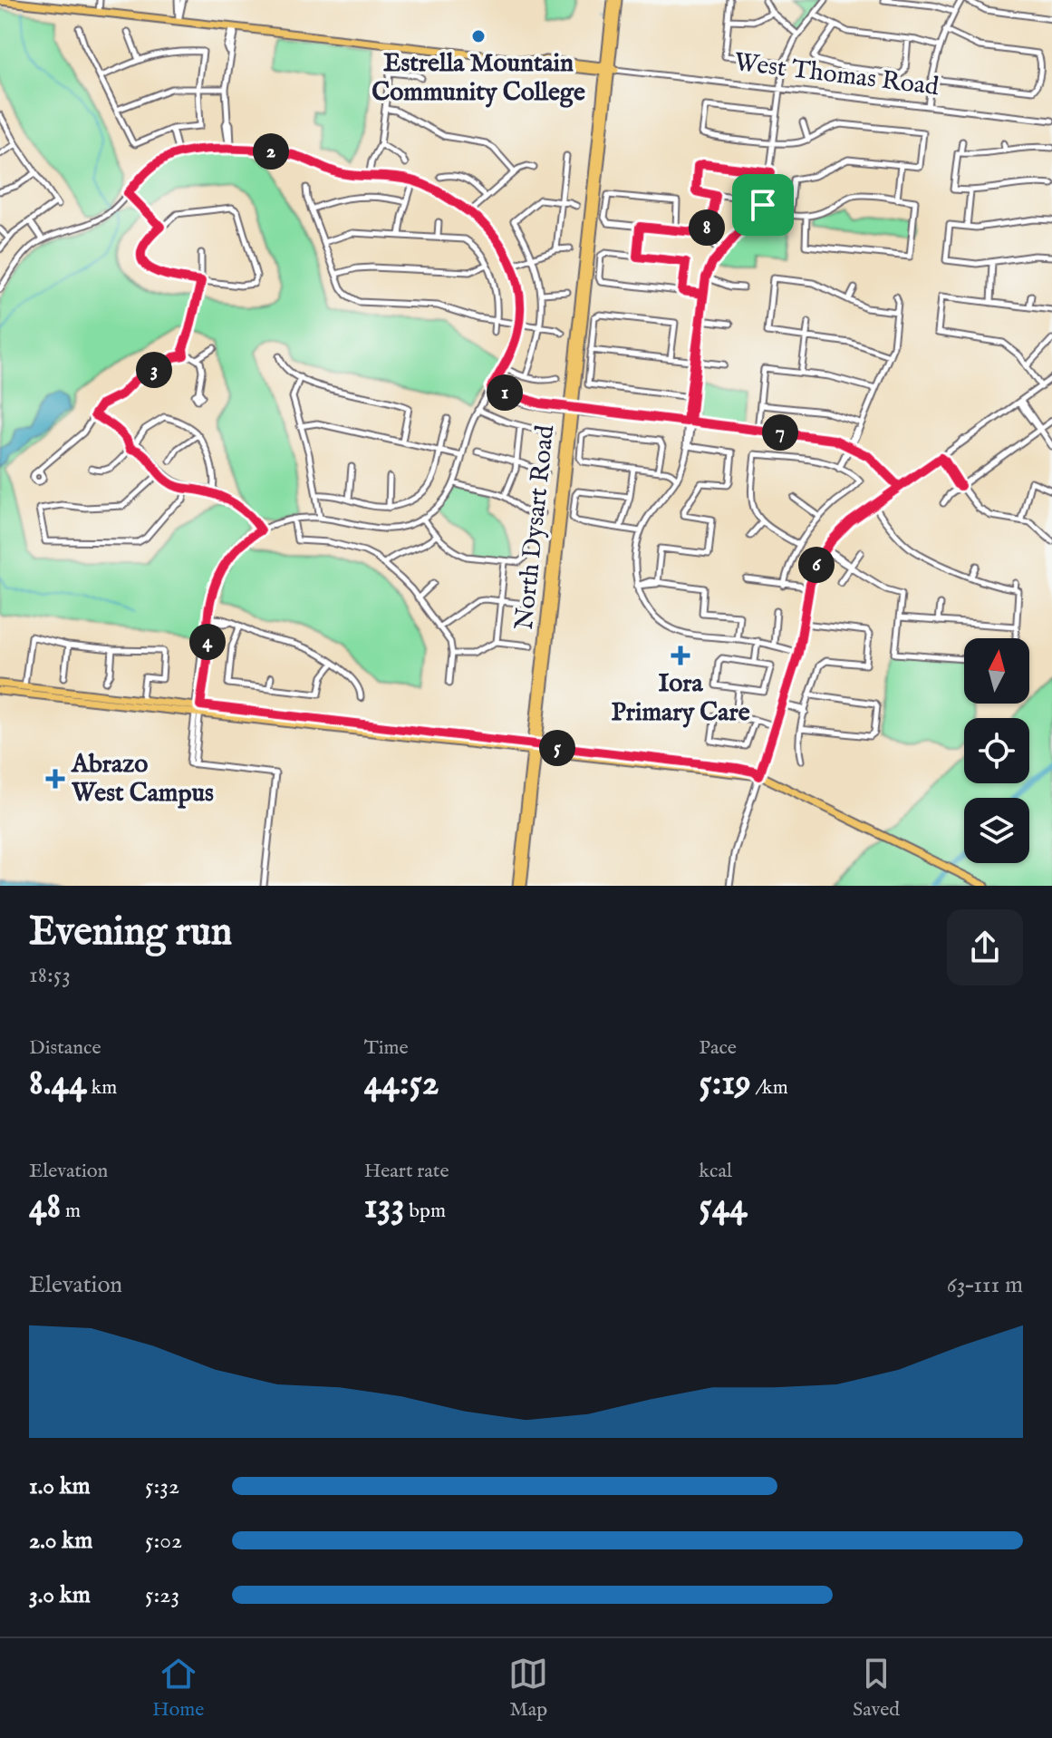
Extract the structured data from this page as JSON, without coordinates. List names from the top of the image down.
{
  "streets": {
    "main road": ["West Thomas Road", "North Dysart Road"]
  },
  "crossings": [
    ["West Thomas Road", "North Dysart Road"]
  ],
  "places": {
    "other": ["Estrella Mountain Community College"],
    "health": ["Iora Primary Care", "Abrazo West Campus"]
  },
  "north": "top",
  "page": {
    "pins": [
      "2",
      "8",
      "3",
      "1",
      "7",
      "6",
      "4",
      "5"
    ],
    "heading": ["Evening run", "18:53"],
    "stats": [
      ["Distance", "8.44 km"],
      ["Time", "44:52"],
      ["Pace", "5:19 /km"],
      ["Elevation", "48 m"],
      ["Heart rate", "133 bpm"],
      ["kcal", "544"]
    ],
    "chart": ["Elevation", "63–111 m"],
    "list": [
      {
        "name": "1.0 km",
        "note": "5:32"
      },
      {
        "name": "2.0 km",
        "note": "5:02"
      },
      {
        "name": "3.0 km",
        "note": "5:23"
      }
    ],
    "tabs": ["Home", "Map", "Saved"]
  }
}
